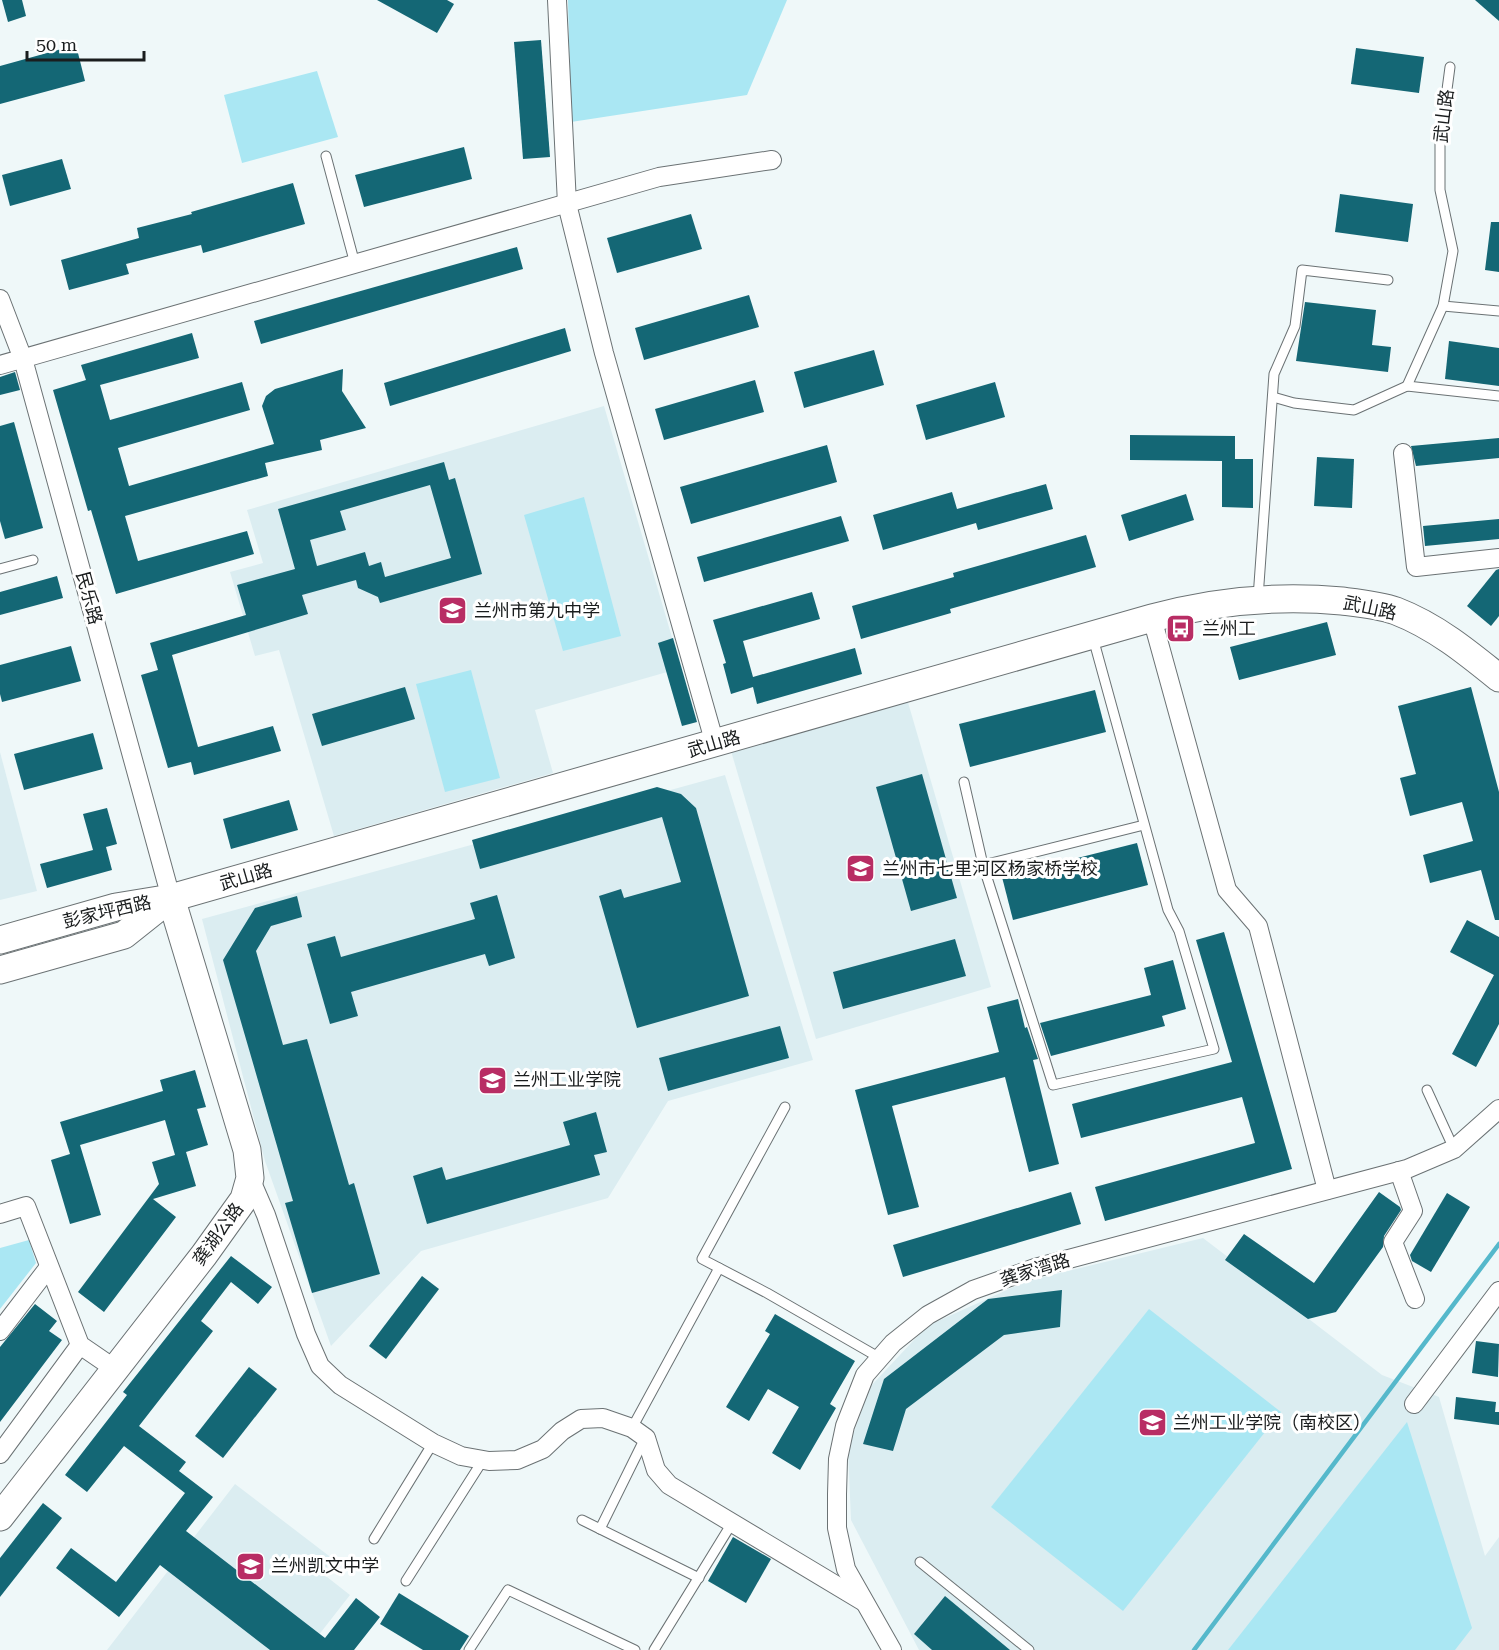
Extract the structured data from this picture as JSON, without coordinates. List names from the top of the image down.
{
  "streets": {
    "main road": ["武山路", "彭家坪西路", "龚湖公路"],
    "street": ["民乐路", "龚家湾路"]
  },
  "crossings": [
    ["武山路", "民乐路"],
    ["武山路", "彭家坪西路"],
    ["武山路", "龚湖公路"],
    ["民乐路", "彭家坪西路"],
    ["民乐路", "龚湖公路"],
    ["彭家坪西路", "龚湖公路"]
  ],
  "places": {
    "school or university": [
      "兰州市第九中学",
      "兰州市七里河区杨家桥学校",
      "兰州工业学院",
      "兰州工业学院（南校区）",
      "兰州凯文中学"
    ],
    "bus stop": ["兰州工"]
  },
  "scale_bar": "50 m"
}
